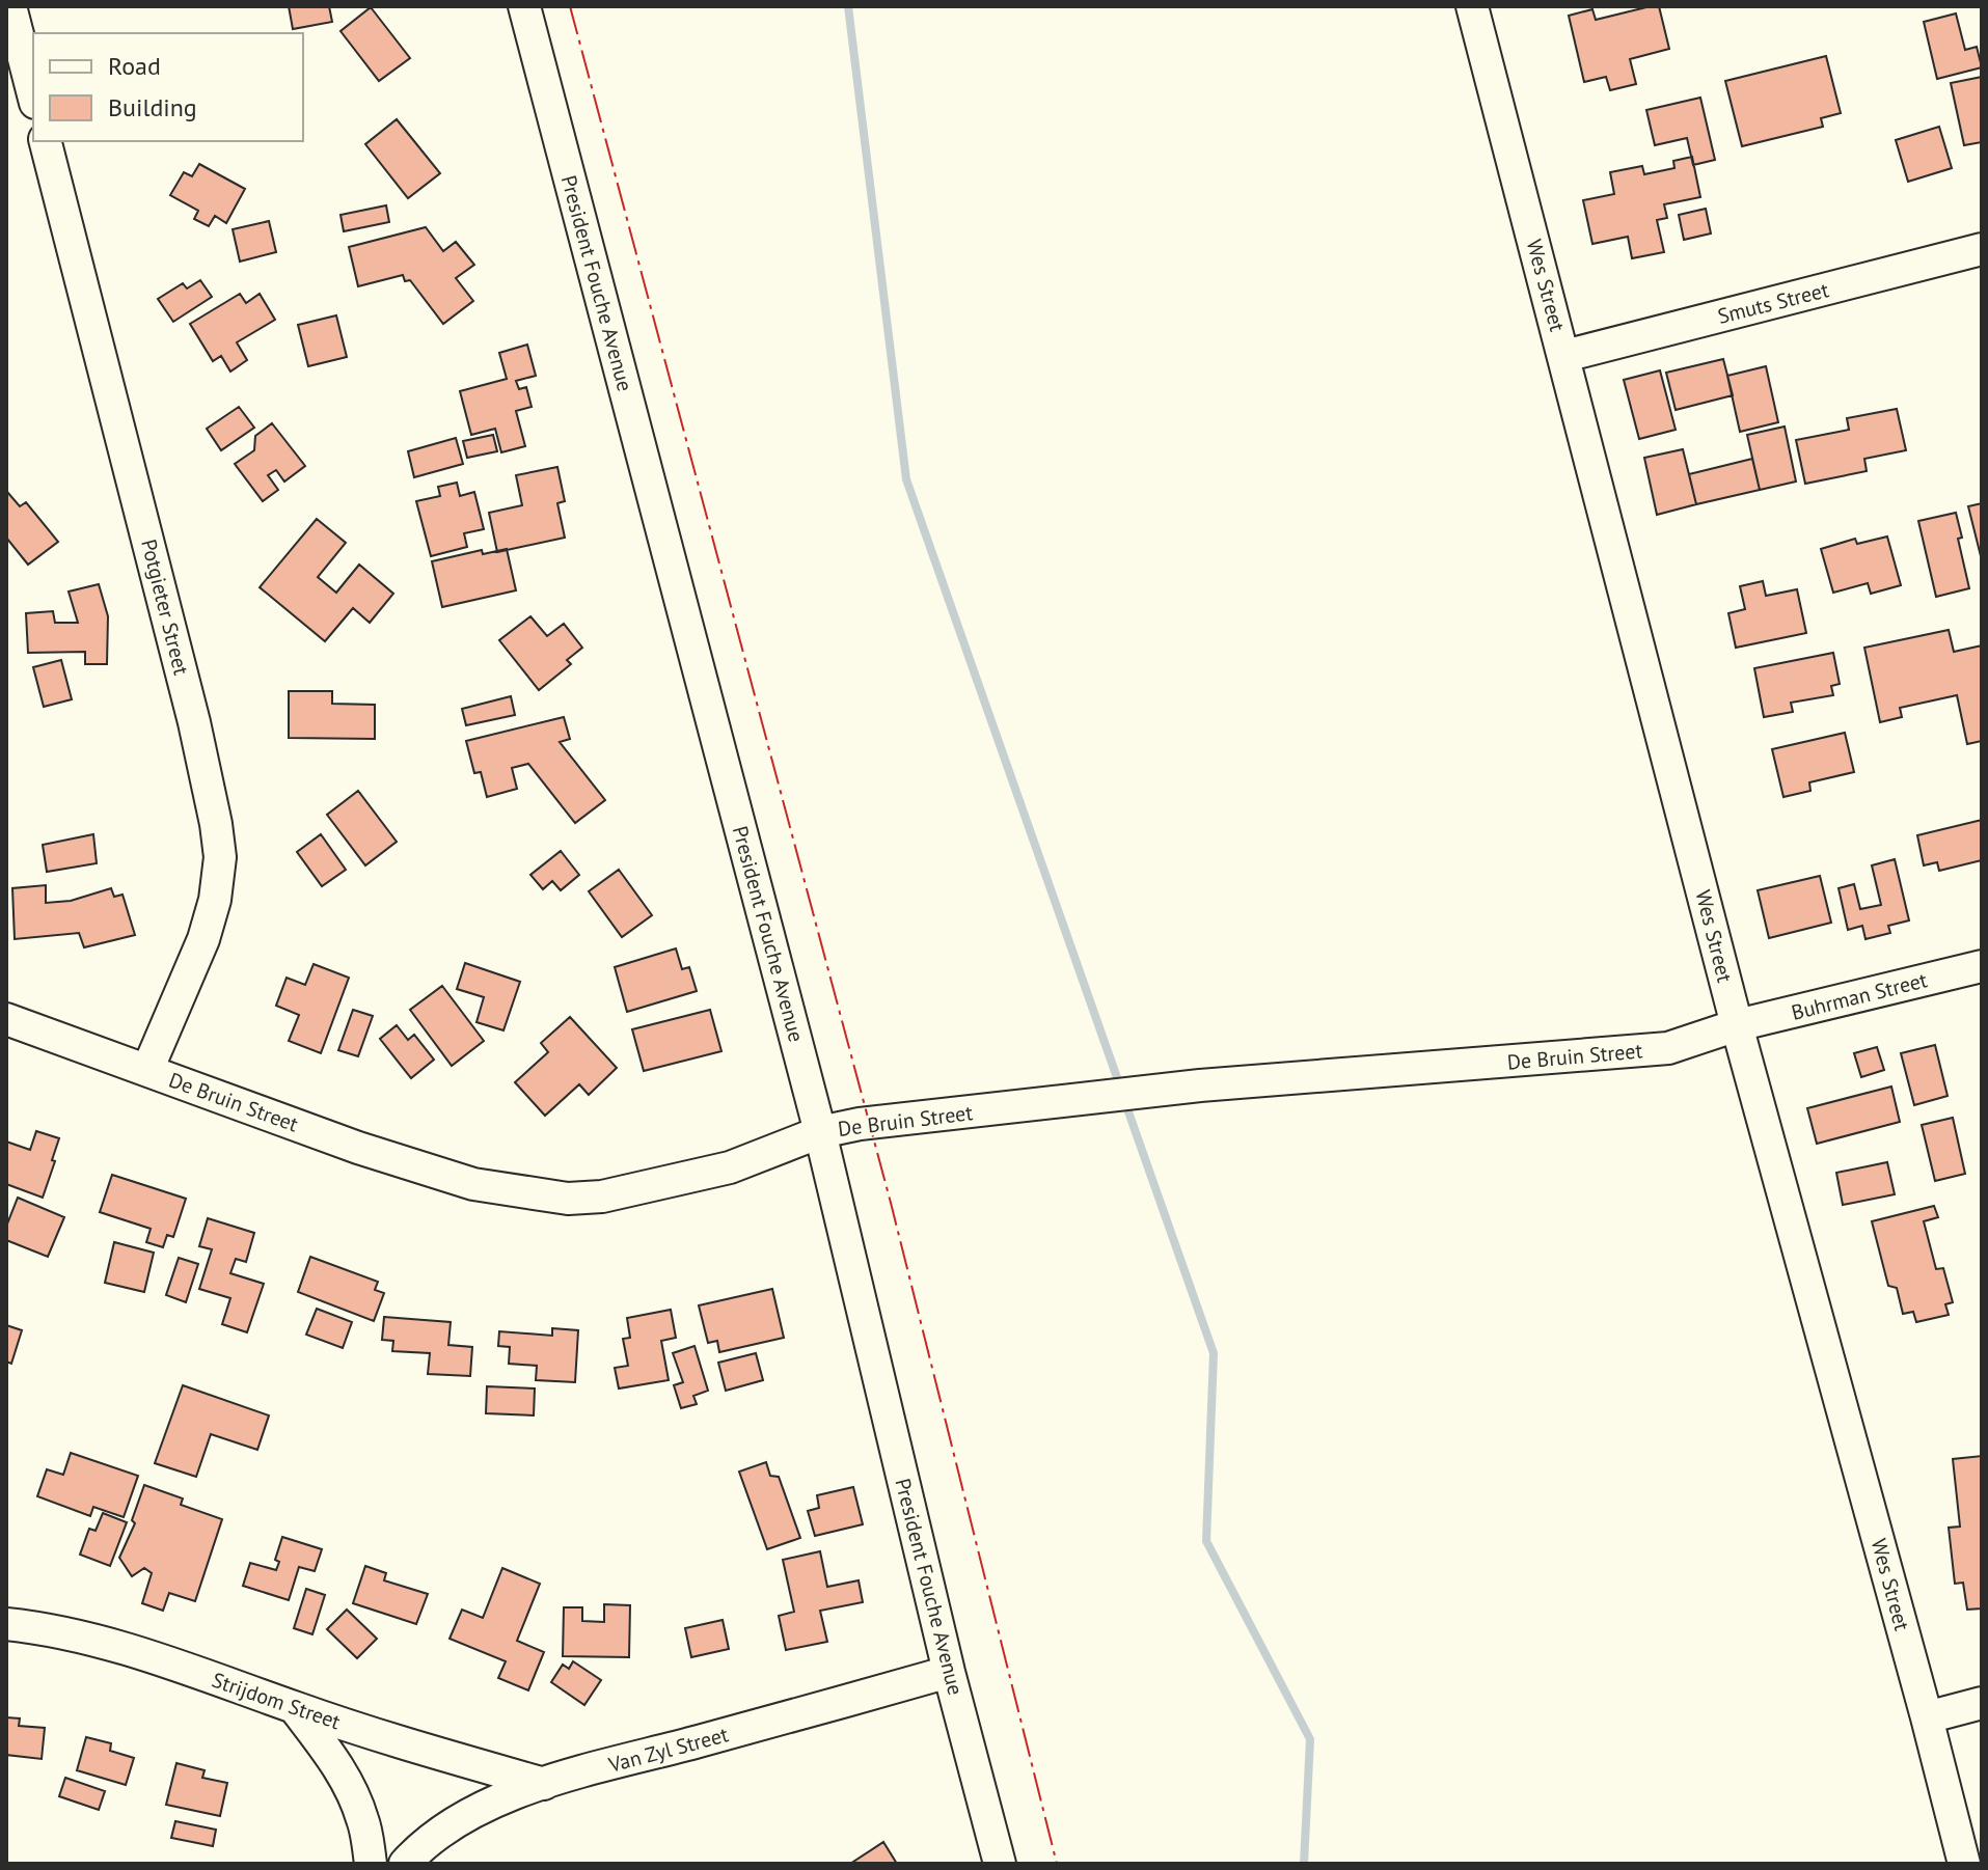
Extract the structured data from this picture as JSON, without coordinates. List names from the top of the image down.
{
  "streets": {
    "street": [
      "President Fouche Avenue",
      "Wes Street",
      "Smuts Street",
      "Potgieter Street",
      "Buhrman Street",
      "De Bruin Street",
      "Strijdom Street",
      "Van Zyl Street"
    ]
  },
  "crossings": [
    ["President Fouche Avenue", "De Bruin Street"],
    ["President Fouche Avenue", "Van Zyl Street"],
    ["Wes Street", "Smuts Street"],
    ["Wes Street", "Buhrman Street"],
    ["Wes Street", "De Bruin Street"],
    ["Potgieter Street", "De Bruin Street"],
    ["Buhrman Street", "De Bruin Street"],
    ["Strijdom Street", "Van Zyl Street"]
  ],
  "legend": ["Road", "Building"]
}
